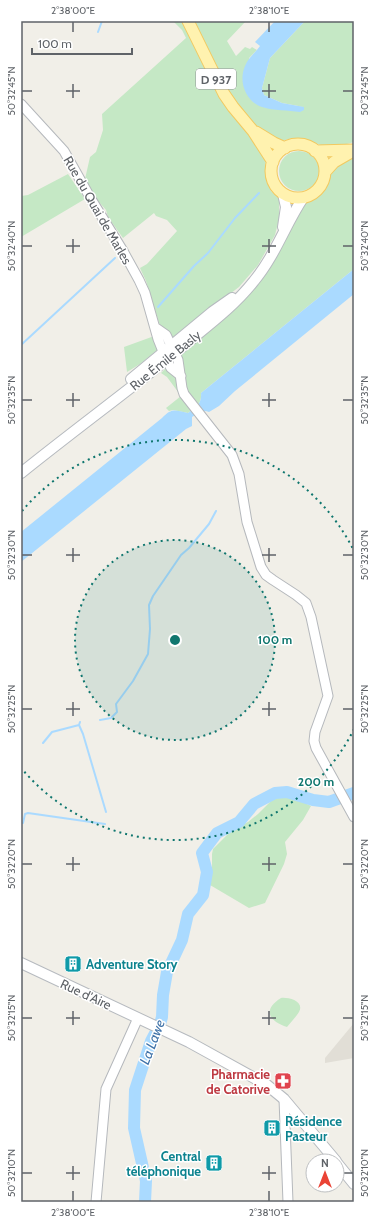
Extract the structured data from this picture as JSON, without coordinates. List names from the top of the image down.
{
  "streets": {
    "main road": ["D 937", "Rue Émile Basly", "Rue d'Aire"],
    "street": ["Rue du Quai de Marles"]
  },
  "crossings": [
    ["Rue du Quai de Marles", "Rue Émile Basly"]
  ],
  "water": ["La Lawe"],
  "places": {
    "building": ["Adventure Story", "Résidence Pasteur", "Central téléphonique"],
    "pharmacy": ["Pharmacie de Catorive"]
  },
  "scale_bar": "100 m",
  "north": "top",
  "coordinates": [
    "2°38'00\"E",
    "2°38'10\"E",
    "50°32'45\"N",
    "50°32'40\"N",
    "50°32'35\"N",
    "50°32'30\"N",
    "50°32'25\"N",
    "50°32'20\"N",
    "50°32'15\"N",
    "50°32'10\"N"
  ],
  "rings": ["100 m", "200 m"]
}
